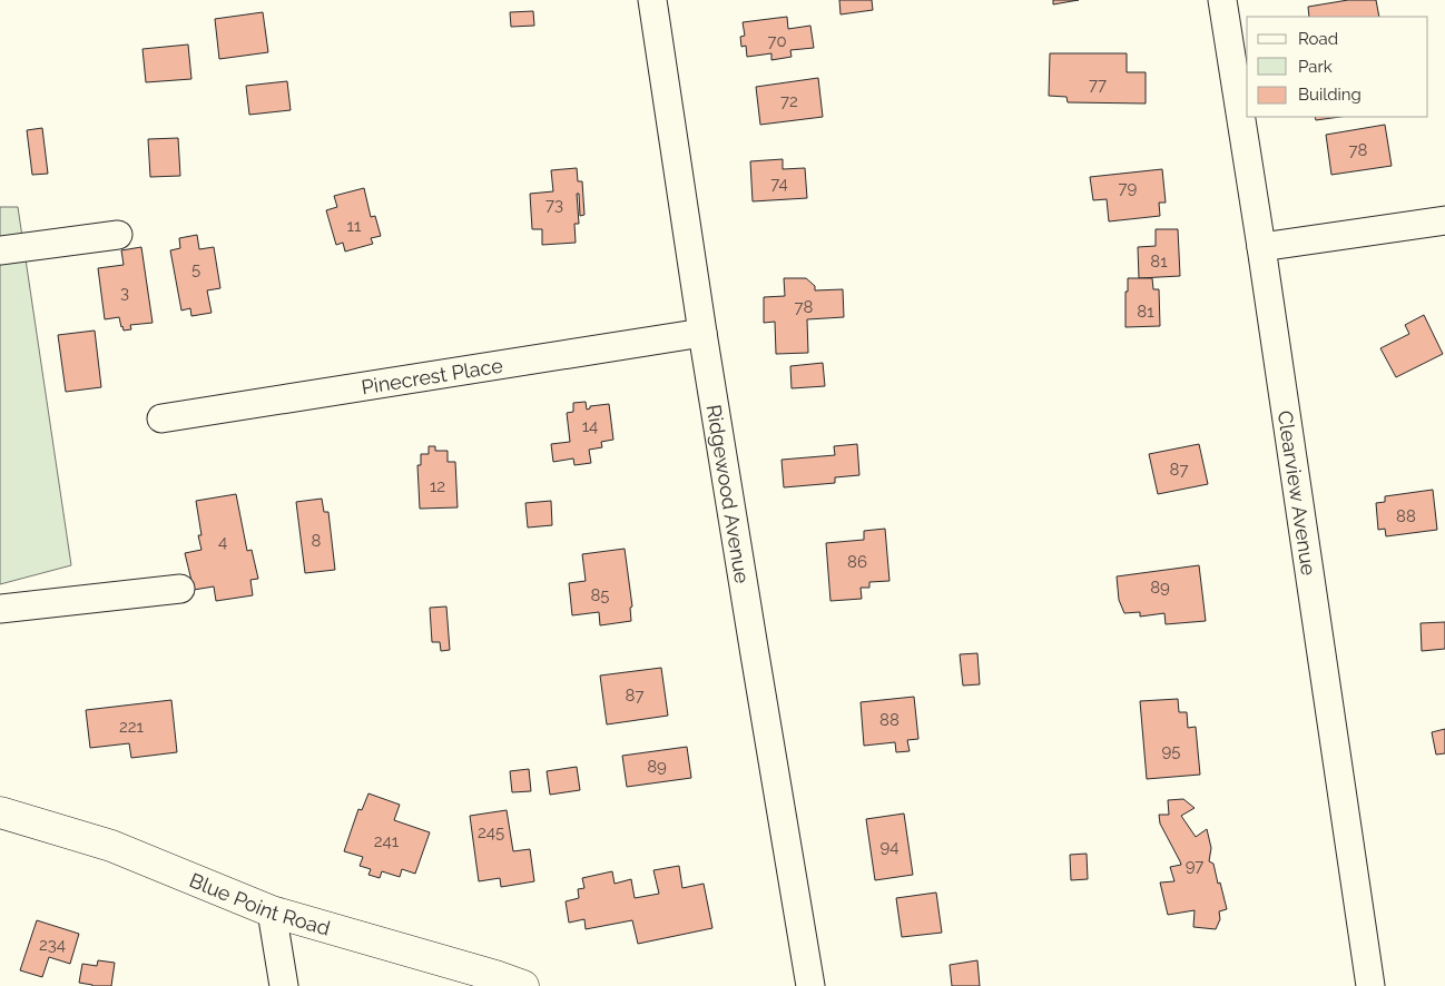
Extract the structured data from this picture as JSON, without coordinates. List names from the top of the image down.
{
  "streets": {
    "street": [
      "Pinecrest Place",
      "Ridgewood Avenue",
      "Clearview Avenue",
      "Blue Point Road"
    ]
  },
  "crossings": [
    ["Pinecrest Place", "Ridgewood Avenue"]
  ],
  "house_numbers": [
    "70",
    "77",
    "72",
    "78",
    "74",
    "79",
    "73",
    "11",
    "81",
    "5",
    "3",
    "78",
    "81",
    "14",
    "87",
    "12",
    "88",
    "8",
    "4",
    "86",
    "89",
    "85",
    "87",
    "88",
    "221",
    "95",
    "89",
    "245",
    "241",
    "94",
    "97",
    "234"
  ],
  "legend": ["Road", "Park", "Building"]
}
